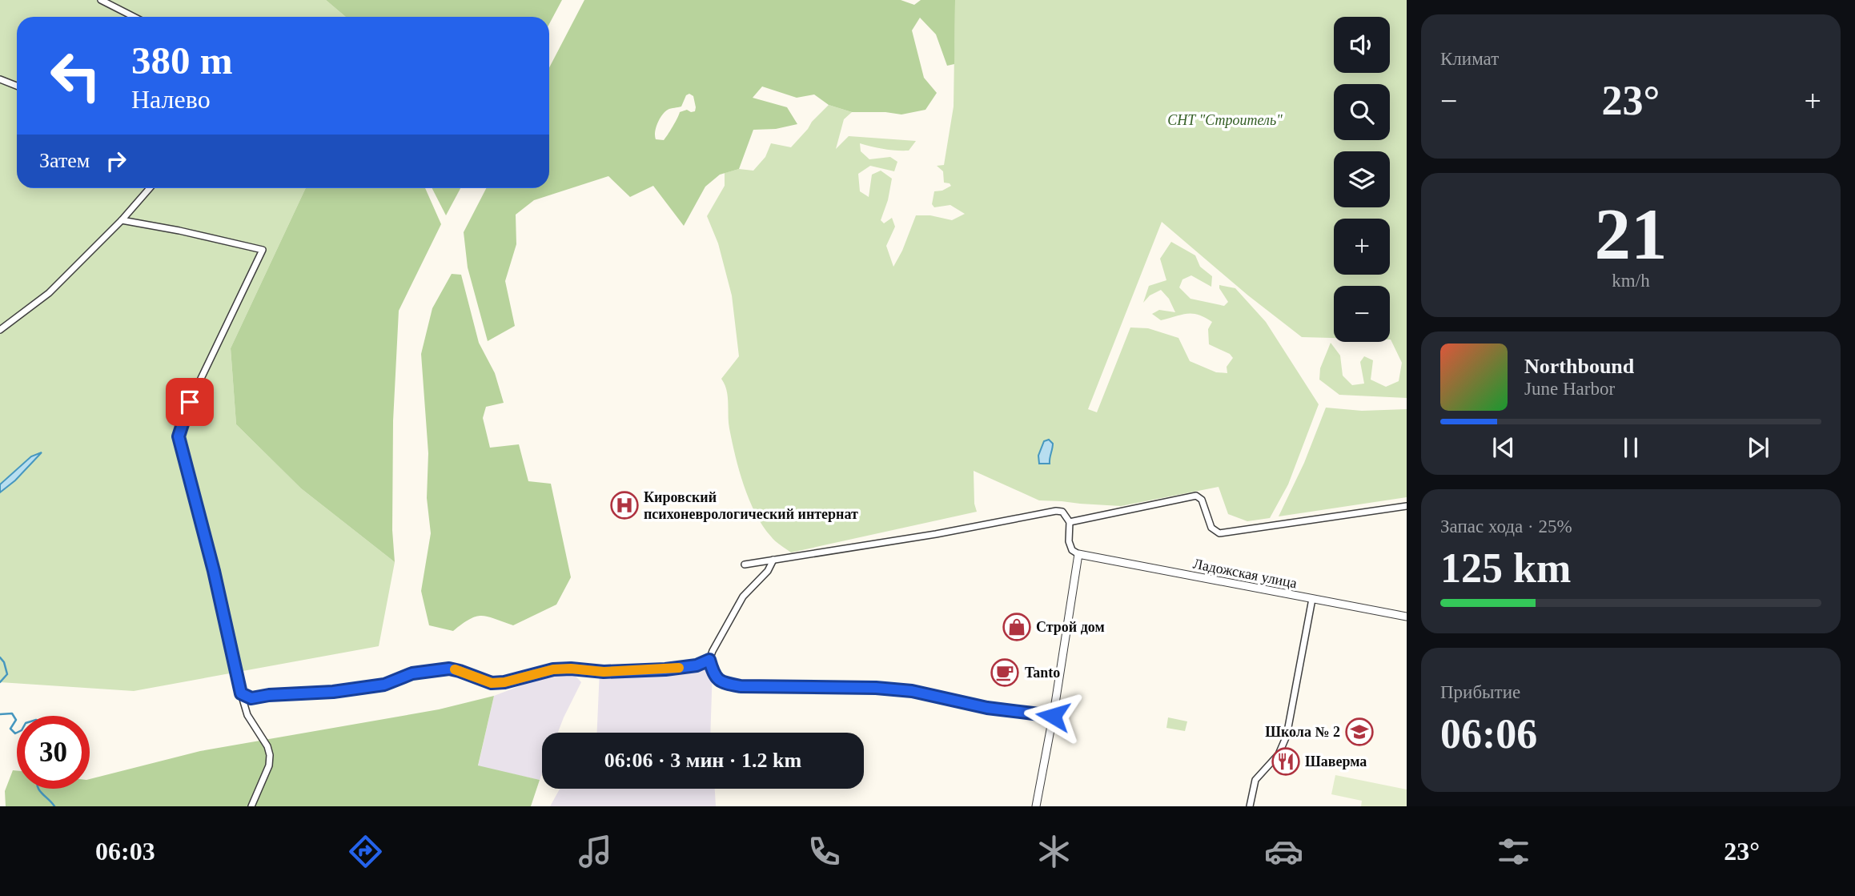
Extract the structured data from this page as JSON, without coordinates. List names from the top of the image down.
{
  "streets": {
    "street": ["Ладожская улица"]
  },
  "parks": ["СНТ \"Строитель\""],
  "places": {
    "hospital": ["Кировский психоневрологический интернат"],
    "shop": ["Строй дом"],
    "cafe": ["Tanto"],
    "school or university": ["Школа № 2"],
    "restaurant": ["Шаверма"]
  },
  "page": {
    "tile": [
      "Климат",
      ["21", "km/h"],
      ["Запас хода · 25%", "125 km"],
      ["Прибытие", "06:06"]
    ],
    "map_buttons": ["+", "−"],
    "turn": ["380 m", "Налево"],
    "heat": ["−", "23°", "+"],
    "then": "Затем",
    "song": ["Northbound", "June Harbor"],
    "limit": "30",
    "trip": "06:06 · 3 мин · 1.2 km",
    "tabs": ["06:03", "23°"]
  }
}
